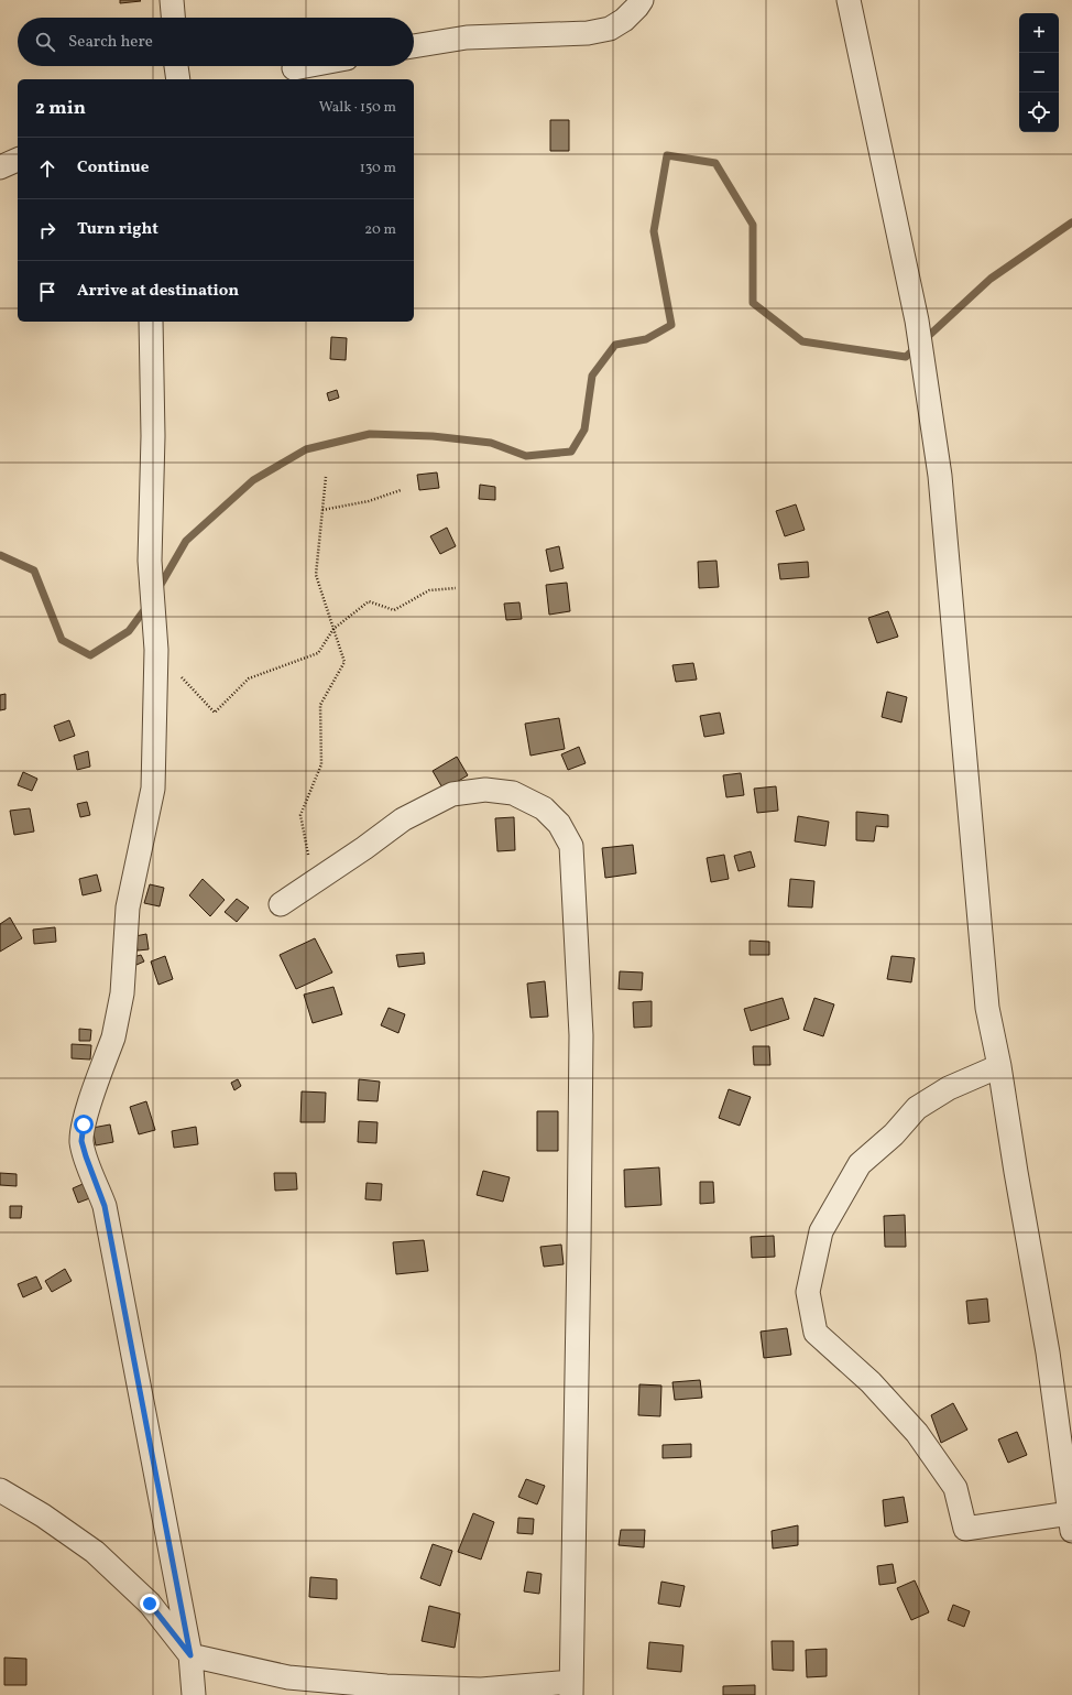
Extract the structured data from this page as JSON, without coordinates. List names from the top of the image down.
{
  "page": {
    "map_buttons": ["+", "−"],
    "search": "Search here",
    "heading": ["2 min", "Walk · 150 m"],
    "list": [
      ["Continue", "130 m"],
      ["Turn right", "20 m"],
      "Arrive at destination"
    ]
  }
}
